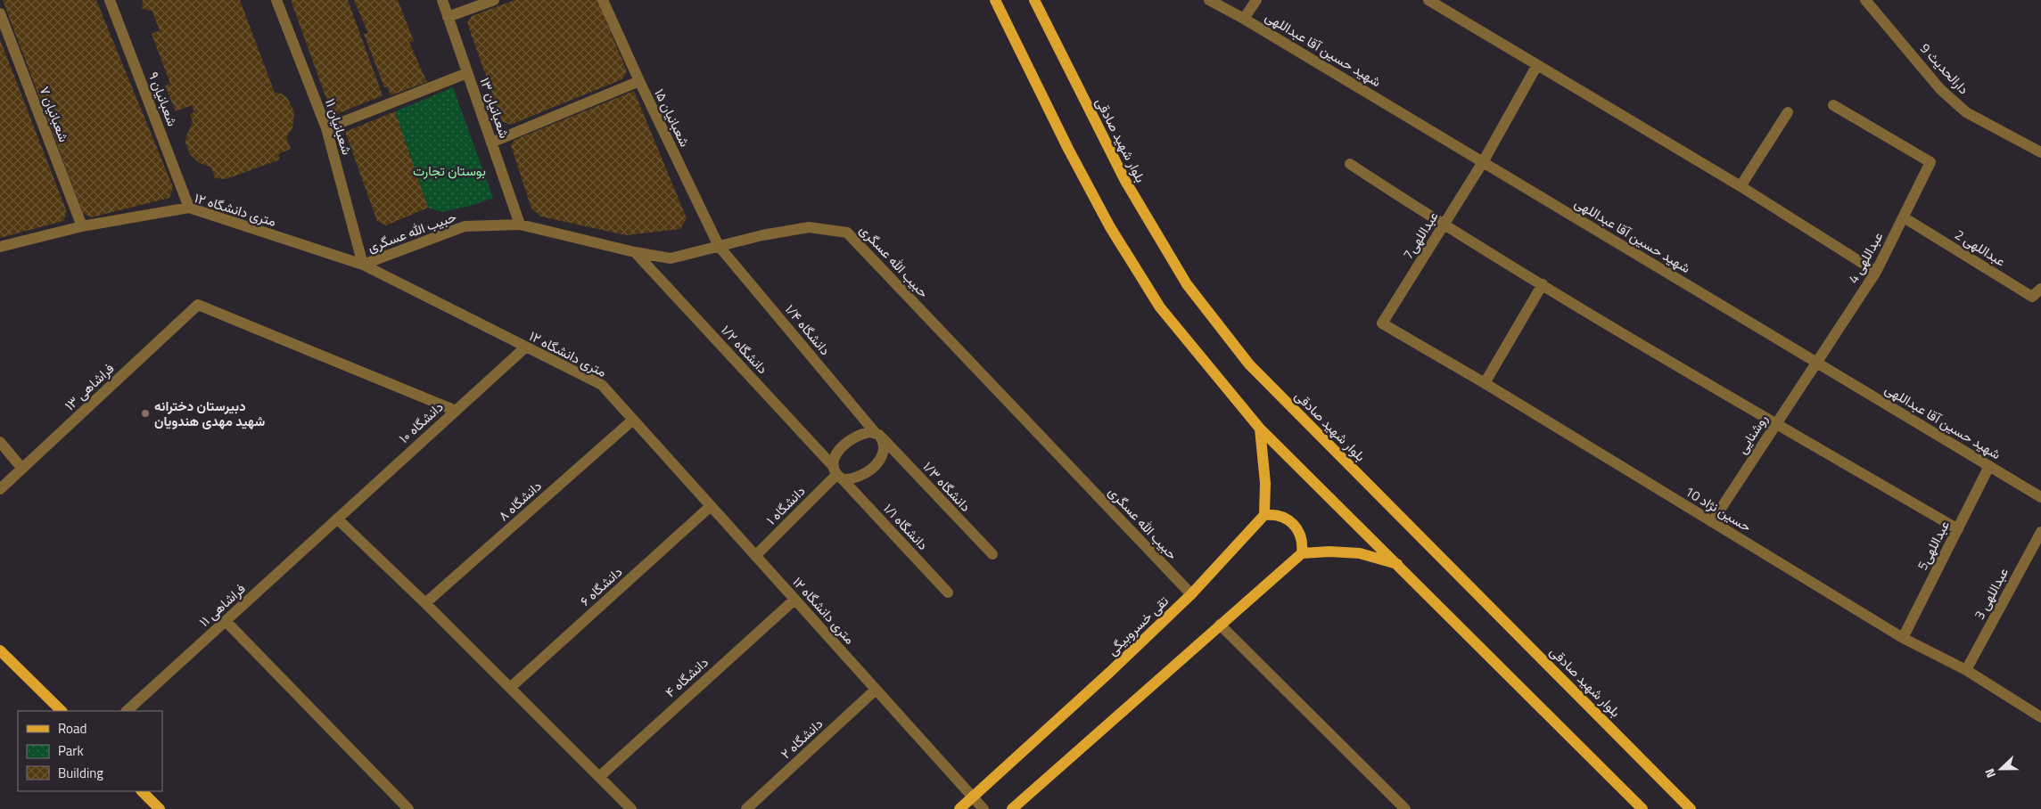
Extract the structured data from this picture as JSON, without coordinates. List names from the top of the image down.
{
  "streets": {
    "main road": ["بلوار شهید صادقی", "تقی خسروبیگی"],
    "street": [
      "شهید حسین آقا عبداللهی",
      "دارالحدیث 9",
      "شعبانیان ۹",
      "شعبانیان ۱۳",
      "شعبانیان ۷",
      "شعبانیان ۱۵",
      "شعبانیان ۱۱",
      "۱۲ متری دانشگاه",
      "حبیب الله عسگری",
      "عبداللهی7",
      "عبداللهی 2",
      "عبداللهی 4",
      "دانشگاه ۱/۴",
      "دانشگاه ۱/۲",
      "فراشاهی ۱۳",
      "دانشگاه ۱۰",
      "روشنایی",
      "دانشگاه ۱/۳",
      "دانشگاه ۸",
      "دانشگاه ۱",
      "حسین نژاد 10",
      "دانشگاه ۱/۱",
      "عبداللهی5",
      "دانشگاه ۶",
      "عبداللهی 3",
      "فراشاهی ۱۱",
      "دانشگاه ۴",
      "دانشگاه ۲"
    ]
  },
  "crossings": [
    ["شهید حسین آقا عبداللهی", "عبداللهی7"],
    ["شهید حسین آقا عبداللهی", "عبداللهی 4"],
    ["شهید حسین آقا عبداللهی", "روشنایی"],
    ["شهید حسین آقا عبداللهی", "عبداللهی5"],
    ["شعبانیان ۹", "۱۲ متری دانشگاه"],
    ["شعبانیان ۱۳", "حبیب الله عسگری"],
    ["شعبانیان ۷", "۱۲ متری دانشگاه"],
    ["شعبانیان ۱۵", "حبیب الله عسگری"],
    ["شعبانیان ۱۵", "دانشگاه ۱/۴"],
    ["شعبانیان ۱۱", "۱۲ متری دانشگاه"],
    ["شعبانیان ۱۱", "حبیب الله عسگری"],
    ["۱۲ متری دانشگاه", "حبیب الله عسگری"],
    ["۱۲ متری دانشگاه", "دانشگاه ۱۰"],
    ["۱۲ متری دانشگاه", "دانشگاه ۸"],
    ["۱۲ متری دانشگاه", "دانشگاه ۱"],
    ["۱۲ متری دانشگاه", "دانشگاه ۶"],
    ["۱۲ متری دانشگاه", "تقی خسروبیگی"],
    ["۱۲ متری دانشگاه", "دانشگاه ۴"],
    ["۱۲ متری دانشگاه", "دانشگاه ۲"],
    ["حبیب الله عسگری", "دانشگاه ۱/۴"],
    ["حبیب الله عسگری", "دانشگاه ۱/۲"],
    ["حبیب الله عسگری", "تقی خسروبیگی"],
    ["عبداللهی7", "حسین نژاد 10"],
    ["عبداللهی 2", "عبداللهی 4"],
    ["عبداللهی 4", "روشنایی"],
    ["دانشگاه ۱/۴", "دانشگاه ۱/۲"],
    ["دانشگاه ۱/۴", "دانشگاه ۱/۳"],
    ["دانشگاه ۱/۴", "دانشگاه ۱"],
    ["دانشگاه ۱/۴", "دانشگاه ۱/۱"],
    ["دانشگاه ۱/۲", "دانشگاه ۱/۳"],
    ["دانشگاه ۱/۲", "دانشگاه ۱"],
    ["دانشگاه ۱/۲", "دانشگاه ۱/۱"],
    ["فراشاهی ۱۳", "دانشگاه ۱۰"],
    ["دانشگاه ۱۰", "فراشاهی ۱۱"],
    ["روشنایی", "حسین نژاد 10"],
    ["دانشگاه ۱/۳", "دانشگاه ۱"],
    ["دانشگاه ۱/۳", "دانشگاه ۱/۱"],
    ["دانشگاه ۱", "دانشگاه ۱/۱"],
    ["حسین نژاد 10", "عبداللهی5"],
    ["حسین نژاد 10", "عبداللهی 3"]
  ],
  "parks": ["بوستان تجارت"],
  "places": ["دبیرستان دخترانه شهید مهدی هندویان"],
  "legend": ["Road", "Park", "Building"],
  "north": "left"
}
